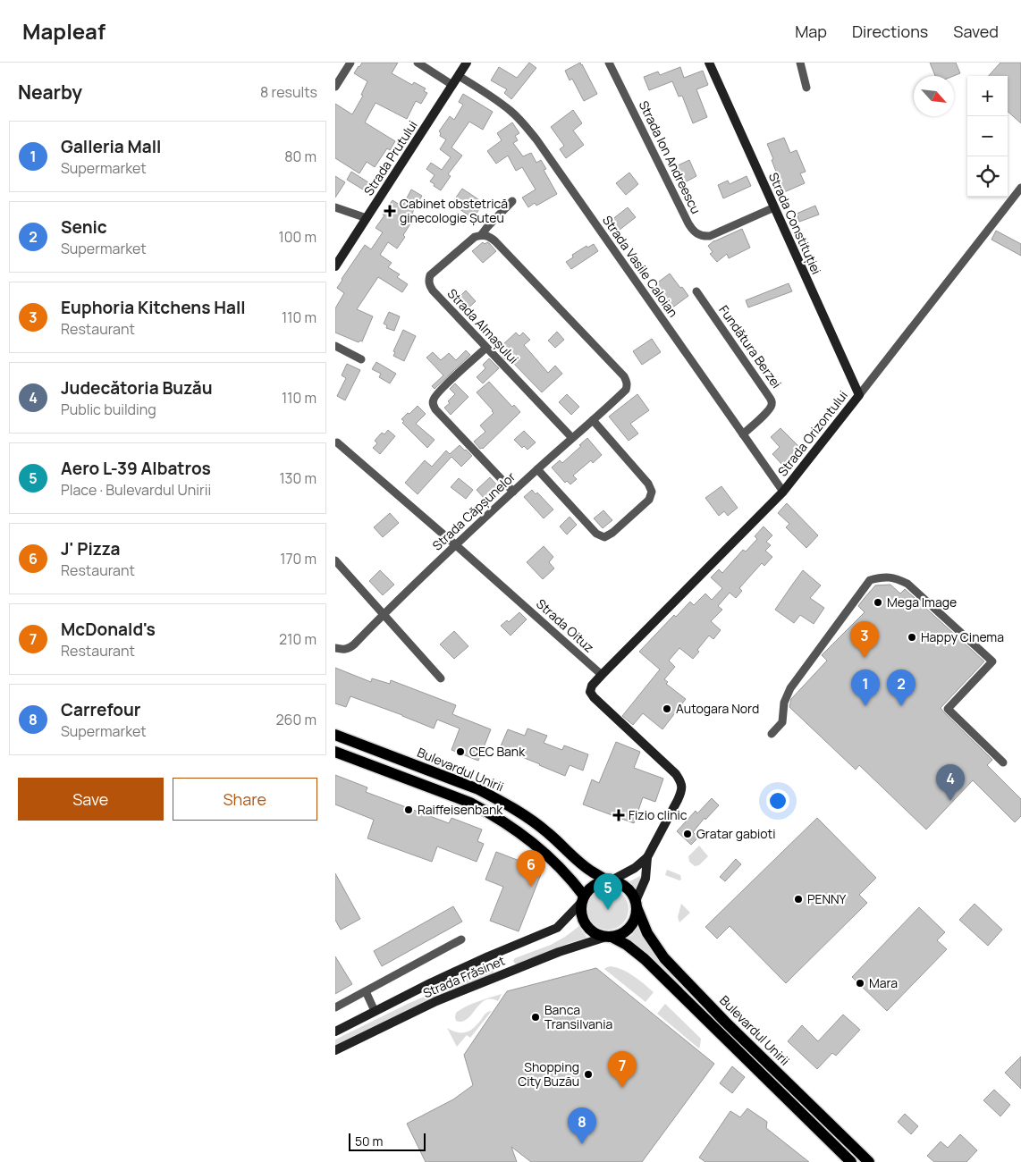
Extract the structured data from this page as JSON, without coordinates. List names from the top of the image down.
{
  "streets": {
    "main road": ["Bulevardul Unirii"],
    "street": [
      "Strada Ion Andreescu",
      "Strada Prutului",
      "Strada Constituției",
      "Strada Vasile Caloian",
      "Strada Almașului",
      "Fundătura Berzei",
      "Strada Orizontului",
      "Strada Căpșunelor",
      "Strada Oituz",
      "Strada Frăsinet"
    ]
  },
  "crossings": [
    ["Strada Ion Andreescu", "Strada Constituției"],
    ["Strada Prutului", "Strada Vasile Caloian"],
    ["Strada Constituției", "Strada Orizontului"],
    ["Strada Vasile Caloian", "Fundătura Berzei"],
    ["Strada Vasile Caloian", "Strada Orizontului"],
    ["Strada Almașului", "Strada Căpșunelor"],
    ["Strada Orizontului", "Strada Oituz"],
    ["Strada Căpșunelor", "Strada Oituz"],
    ["Bulevardul Unirii", "Strada Frăsinet"]
  ],
  "places": {
    "health": ["Cabinet obstetrică ginecologie Șuteu", "Fizio clinic"],
    "other": [
      "Mega Image",
      "Happy Cinema",
      "Autogara Nord",
      "CEC Bank",
      "Raiffeisenbank",
      "Gratar gabioti",
      "PENNY",
      "Mara",
      "Banca Transilvania",
      "Shopping City Buzău"
    ]
  },
  "scale_bar": "50 m",
  "north": "bottom right",
  "page": {
    "header": "Mapleaf",
    "nav": ["Map", "Directions", "Saved"],
    "heading": ["Nearby", "8 results"],
    "map_buttons": ["+", "−"],
    "list": [
      {
        "mark": "1",
        "name": "Galleria Mall",
        "note": "Supermarket",
        "value": "80 m"
      },
      {
        "mark": "2",
        "name": "Senic",
        "note": "Supermarket",
        "value": "100 m"
      },
      {
        "mark": "3",
        "name": "Euphoria Kitchens Hall",
        "note": "Restaurant",
        "value": "110 m"
      },
      {
        "mark": "4",
        "name": "Judecătoria Buzău",
        "note": "Public building",
        "value": "110 m"
      },
      {
        "mark": "5",
        "name": "Aero L-39 Albatros",
        "note": "Place · Bulevardul Unirii",
        "value": "130 m"
      },
      {
        "mark": "6",
        "name": "J' Pizza",
        "note": "Restaurant",
        "value": "170 m"
      },
      {
        "mark": "7",
        "name": "McDonald's",
        "note": "Restaurant",
        "value": "210 m"
      },
      {
        "mark": "8",
        "name": "Carrefour",
        "note": "Supermarket",
        "value": "260 m"
      }
    ],
    "pins": [
      "3",
      "1",
      "2",
      "4",
      "6",
      "5",
      "7",
      "8"
    ],
    "buttons": ["Save", "Share"],
    "scale": "50 m"
  }
}
